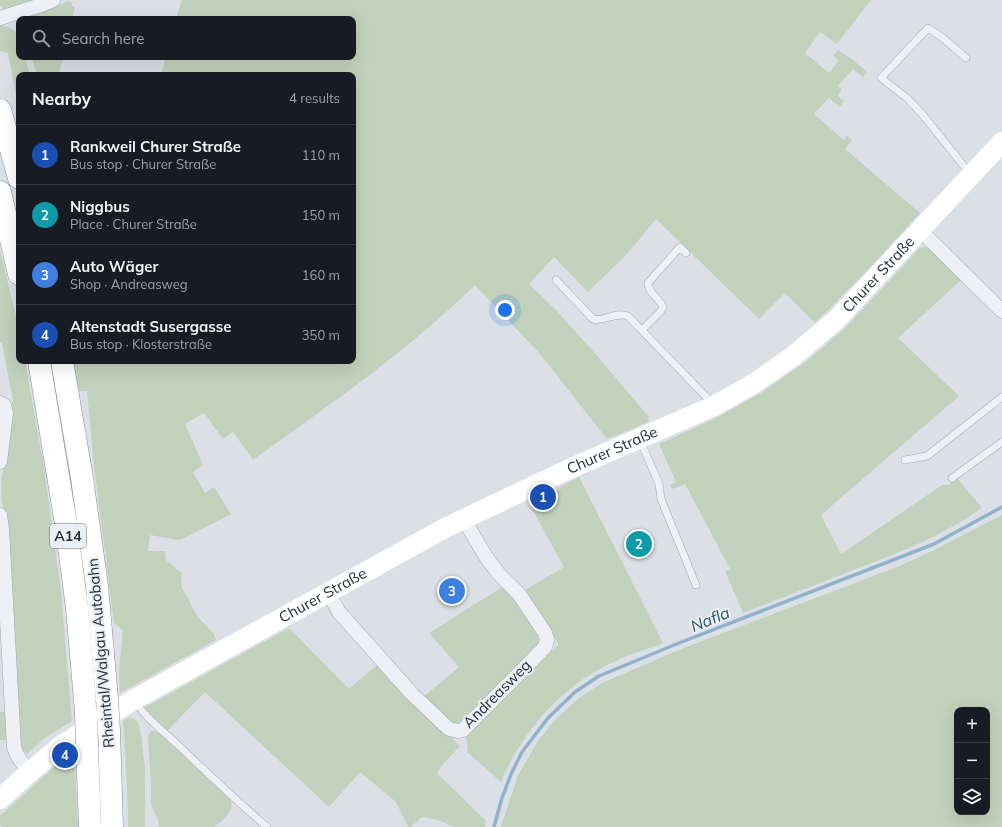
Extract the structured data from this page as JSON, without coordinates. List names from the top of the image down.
{
  "streets": {
    "highway": ["A14", "Rheintal/Walgau Autobahn"],
    "main road": ["Churer Straße"],
    "street": ["Andreasweg"]
  },
  "crossings": [
    ["Churer Straße", "Rheintal/Walgau Autobahn"],
    ["Churer Straße", "Andreasweg"]
  ],
  "water": ["Nafla"],
  "page": {
    "search": "Search here",
    "heading": ["Nearby", "4 results"],
    "list": [
      {
        "mark": "1",
        "name": "Rankweil Churer Straße",
        "note": "Bus stop · Churer Straße",
        "value": "110 m"
      },
      {
        "mark": "2",
        "name": "Niggbus",
        "note": "Place · Churer Straße",
        "value": "150 m"
      },
      {
        "mark": "3",
        "name": "Auto Wäger",
        "note": "Shop · Andreasweg",
        "value": "160 m"
      },
      {
        "mark": "4",
        "name": "Altenstadt Susergasse",
        "note": "Bus stop · Klosterstraße",
        "value": "350 m"
      }
    ],
    "pins": [
      "1",
      "2",
      "3",
      "4"
    ],
    "map_buttons": ["+", "−"]
  }
}
